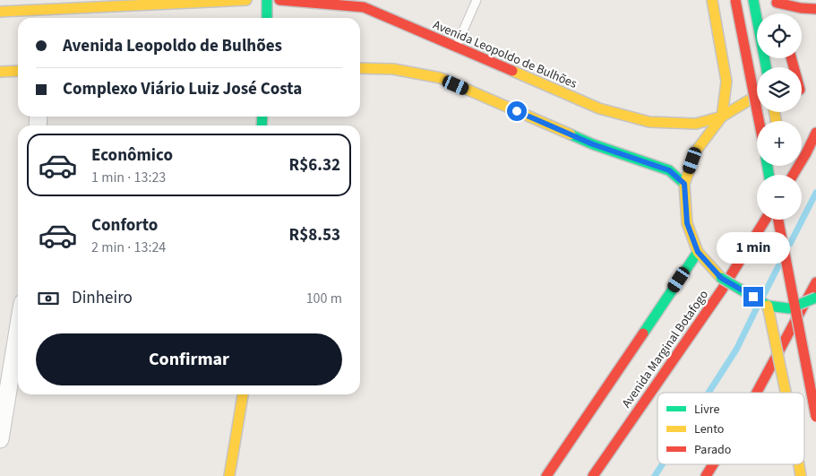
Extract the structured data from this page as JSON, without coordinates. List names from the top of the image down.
{
  "streets": {
    "main road": ["Avenida Leopoldo de Bulhões", "Avenida Marginal Botafogo"]
  },
  "legend": ["Livre", "Lento", "Parado"],
  "page": {
    "map_buttons": ["+", "−"],
    "banner": ["Avenida Leopoldo de Bulhões", "Complexo Viário Luiz José Costa"],
    "list": [
      {
        "name": "Econômico",
        "note": "1 min · 13:23",
        "value": "R$6.32"
      },
      {
        "name": "Conforto",
        "note": "2 min · 13:24",
        "value": "R$8.53"
      }
    ],
    "bubble": "1 min",
    "pay": ["Dinheiro", "100 m"],
    "buttons": "Confirmar"
  }
}
